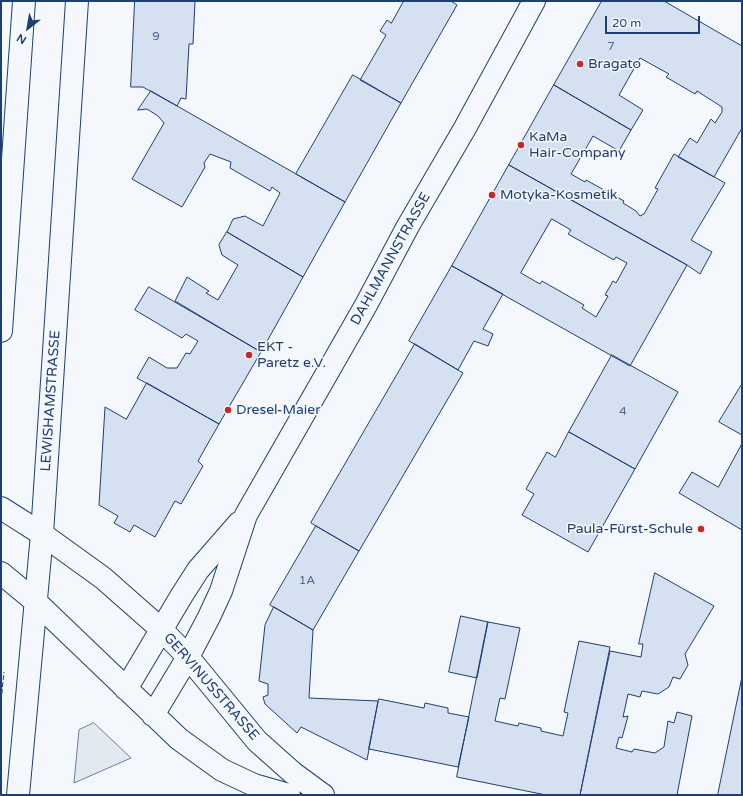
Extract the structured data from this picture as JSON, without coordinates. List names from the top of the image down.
{
  "streets": {
    "street": ["DAHLMANNSTRASSE", "LEWISHAMSTRASSE", "GERVINUSSTRASSE"]
  },
  "crossings": [
    ["DAHLMANNSTRASSE", "GERVINUSSTRASSE"],
    ["LEWISHAMSTRASSE", "GERVINUSSTRASSE"]
  ],
  "places": [
    "Bragato",
    "KaMa Hair-Company",
    "Motyka-Kosmetik",
    "EKT - Paretz e.V.",
    "Dresel-Maier",
    "Paula-Fürst-Schule"
  ],
  "house_numbers": [
    "9",
    "7",
    "4",
    "1A"
  ],
  "scale_bar": "20 m",
  "north": "bottom left"
}
